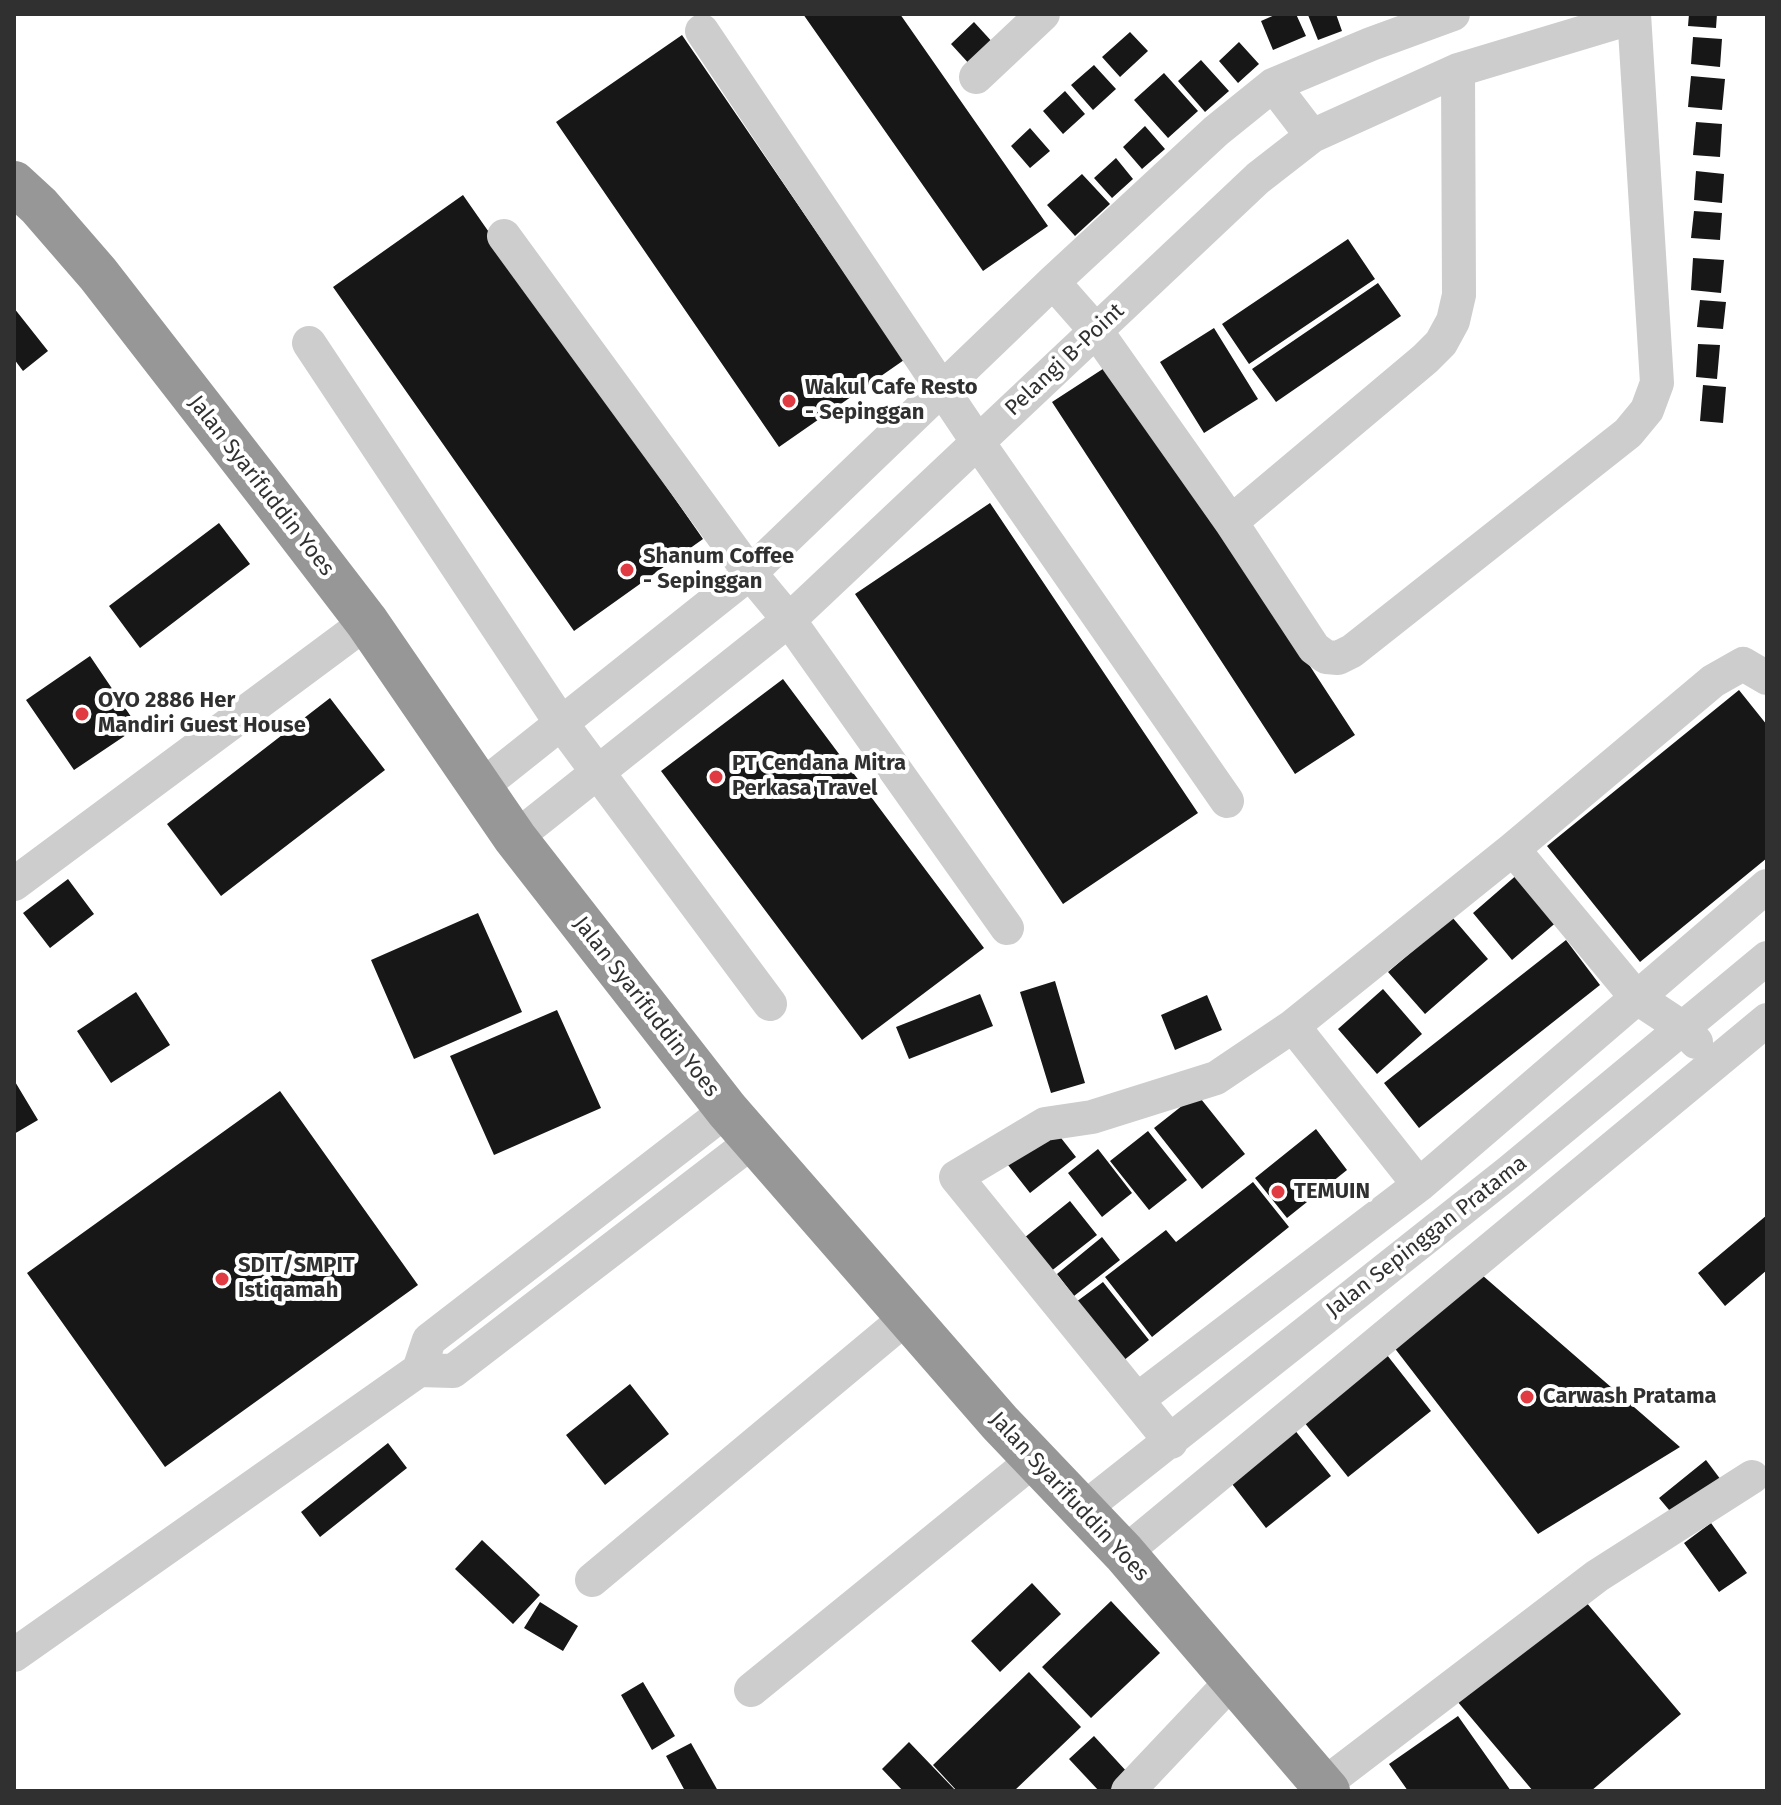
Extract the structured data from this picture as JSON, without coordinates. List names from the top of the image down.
{
  "streets": {
    "highway": ["Jalan Syarifuddin Yoes"],
    "street": ["Pelangi B-Point", "Jalan Sepinggan Pratama"]
  },
  "crossings": [
    ["Pelangi B-Point", "Jalan Syarifuddin Yoes"],
    ["Jalan Syarifuddin Yoes", "Jalan Sepinggan Pratama"]
  ],
  "places": [
    "Wakul Cafe Resto - Sepinggan",
    "Shanum Coffee - Sepinggan",
    "OYO 2886 Her Mandiri Guest House",
    "PT Cendana Mitra Perkasa Travel",
    "TEMUIN",
    "SDIT/SMPIT Istiqamah",
    "Carwash Pratama"
  ]
}
